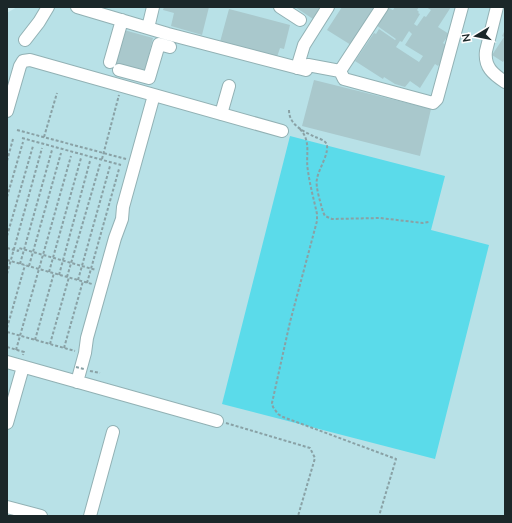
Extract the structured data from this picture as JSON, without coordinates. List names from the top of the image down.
{
  "north": "left"
}
